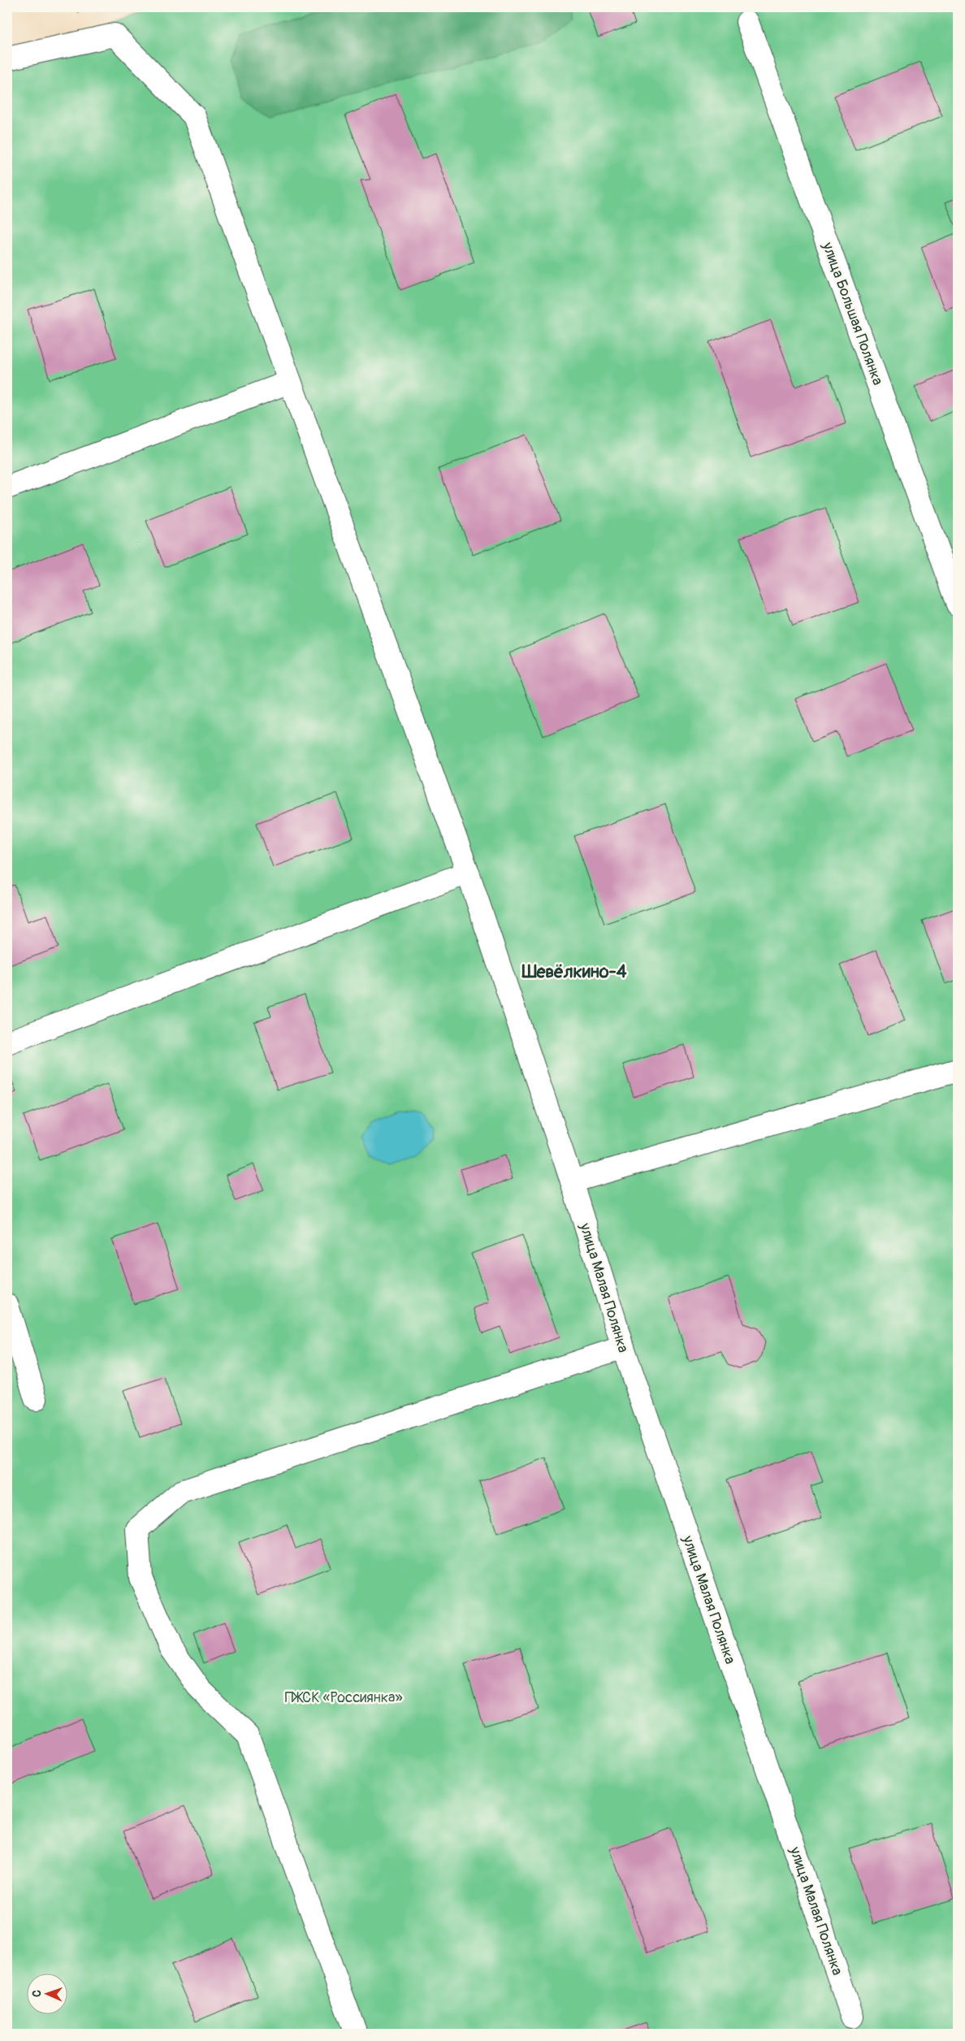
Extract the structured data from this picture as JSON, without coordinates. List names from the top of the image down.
{
  "streets": {
    "street": ["улица Большая Полянка", "улица Малая Полянка"]
  },
  "districts": ["Шевёлкино-4"],
  "parks": ["ПЖСК «Россиянка»"],
  "north": "left"
}
